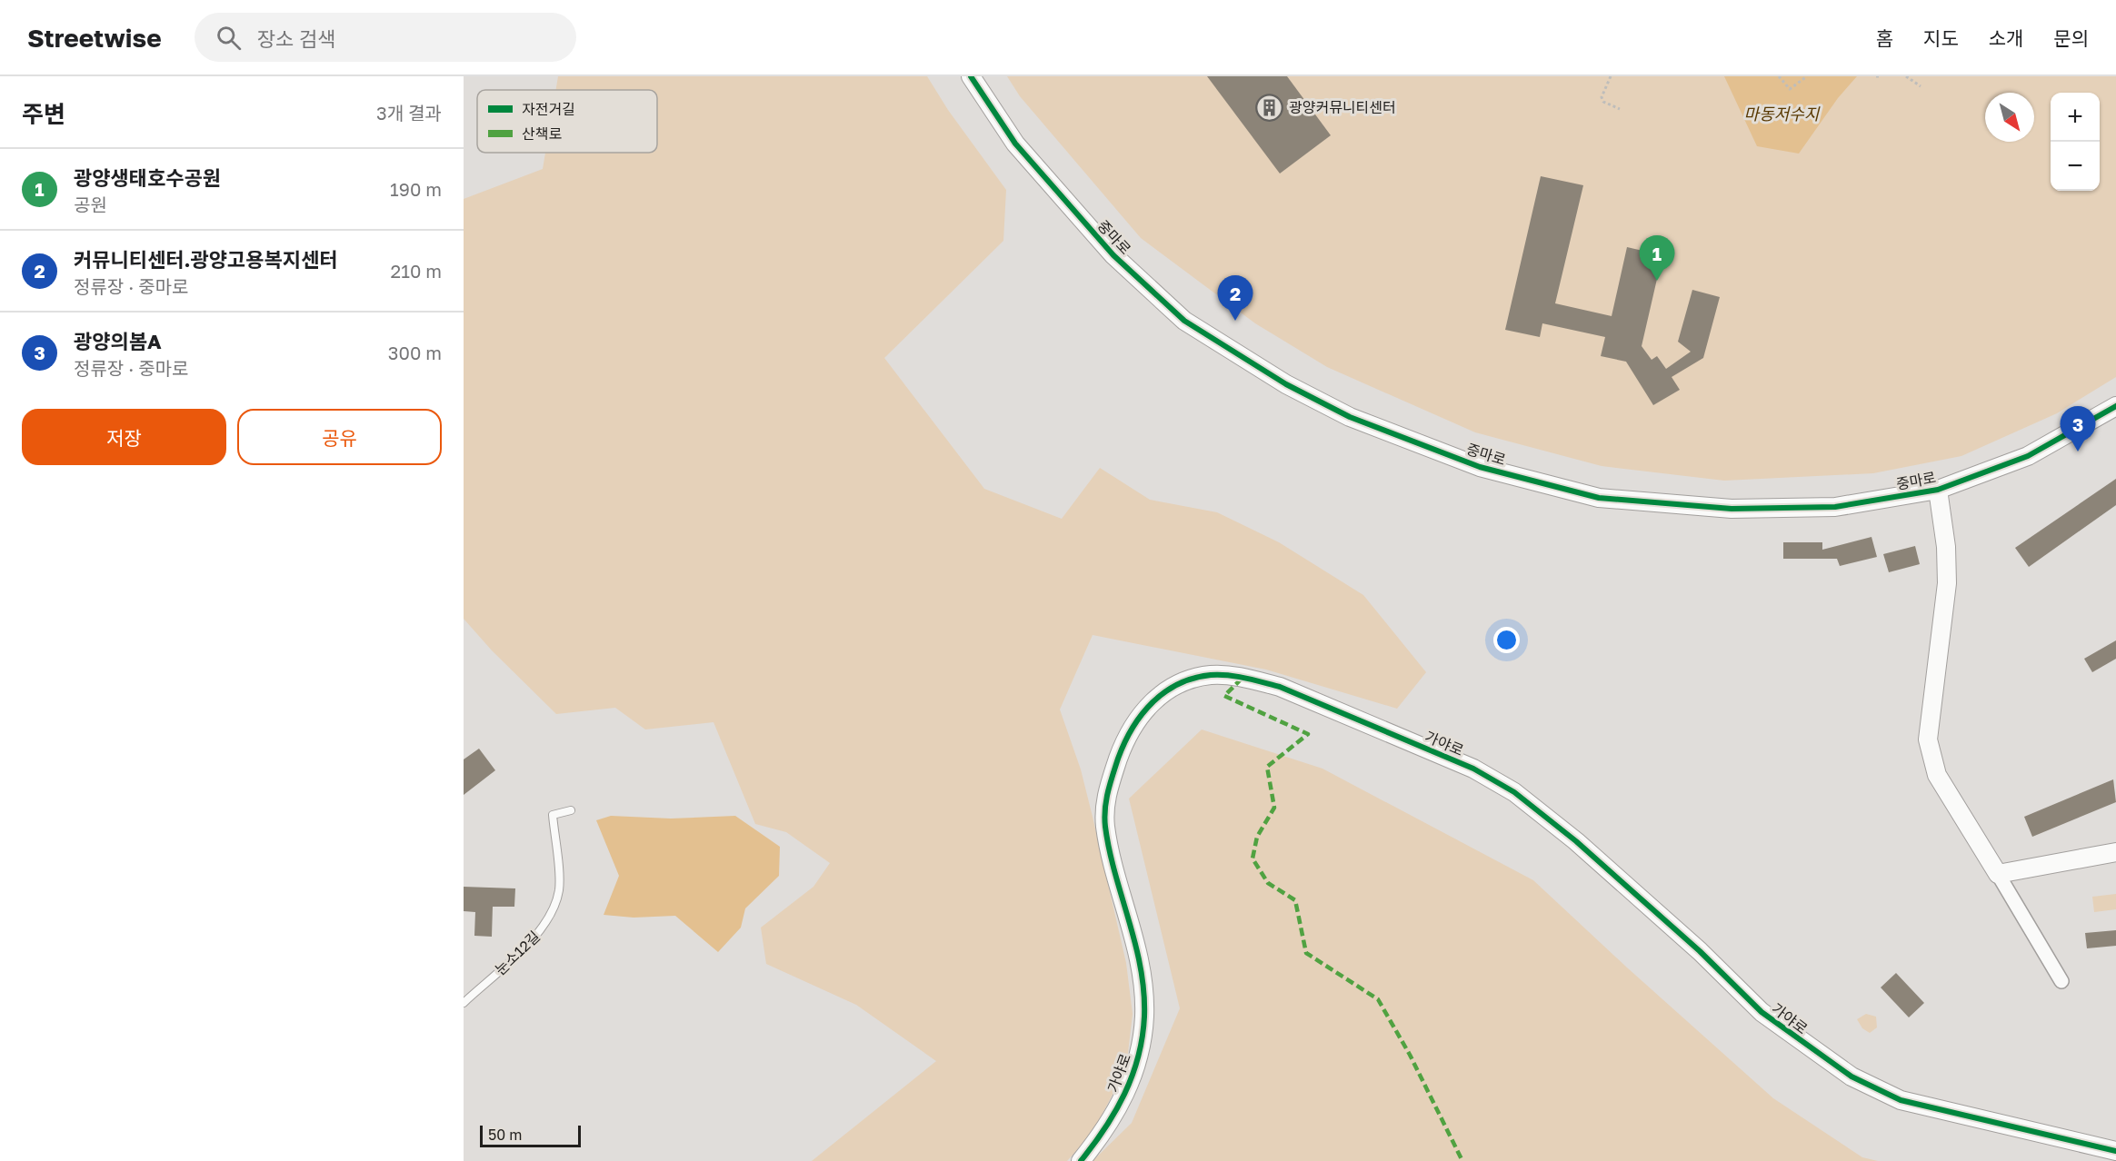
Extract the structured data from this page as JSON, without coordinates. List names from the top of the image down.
{
  "streets": {
    "street": ["중마로", "가야로"],
    "lane": ["눈소12길"]
  },
  "water": ["마동저수지"],
  "places": {
    "building": ["광양커뮤니티센터"]
  },
  "legend": ["자전거길", "산책로"],
  "scale_bar": "50 m",
  "north": "bottom right",
  "page": {
    "header": "Streetwise",
    "search": "장소 검색",
    "nav": [
      "홈",
      "지도",
      "소개",
      "문의"
    ],
    "heading": ["주변", "3개 결과"],
    "map_buttons": ["+", "−"],
    "list": [
      {
        "mark": "1",
        "name": "광양생태호수공원",
        "note": "공원",
        "value": "190 m"
      },
      {
        "mark": "2",
        "name": "커뮤니티센터.광양고용복지센터",
        "note": "정류장 · 중마로",
        "value": "210 m"
      },
      {
        "mark": "3",
        "name": "광양의봄A",
        "note": "정류장 · 중마로",
        "value": "300 m"
      }
    ],
    "pins": ["1", "2", "3"],
    "buttons": ["저장", "공유"],
    "scale": "50 m"
  }
}
